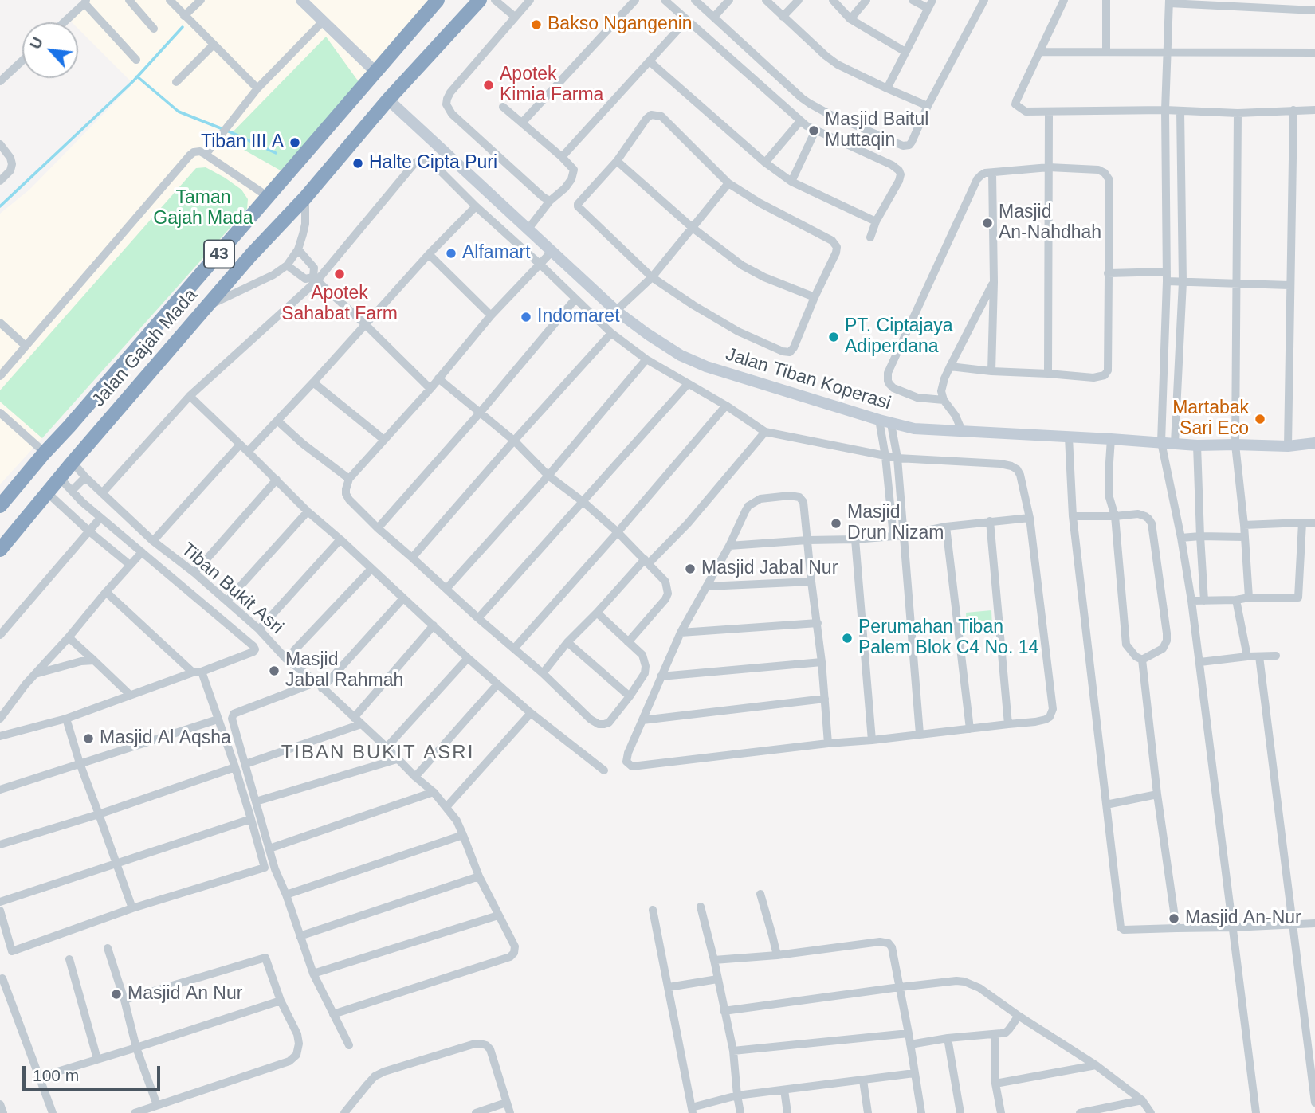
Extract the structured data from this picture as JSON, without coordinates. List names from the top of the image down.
{
  "streets": {
    "highway": ["43", "Jalan Gajah Mada"],
    "street": ["Jalan Tiban Koperasi", "Tiban Bukit Asri"]
  },
  "crossings": [
    ["Jalan Gajah Mada", "Jalan Tiban Koperasi"],
    ["Jalan Gajah Mada", "Tiban Bukit Asri"]
  ],
  "districts": ["TIBAN BUKIT ASRI"],
  "parks": ["Taman Gajah Mada"],
  "places": [
    "Bakso Ngangenin",
    "Apotek Kimia Farma",
    "Masjid Baitul Muttaqin",
    "Tiban III A",
    "Halte Cipta Puri",
    "Masjid An-Nahdhah",
    "Alfamart",
    "Apotek Sahabat Farm",
    "Indomaret",
    "PT. Ciptajaya Adiperdana",
    "Martabak Sari Eco",
    "Masjid Drun Nizam",
    "Masjid Jabal Nur",
    "Perumahan Tiban Palem Blok C4 No. 14",
    "Masjid Jabal Rahmah",
    "Masjid Al Aqsha",
    "Masjid An-Nur",
    "Masjid An Nur"
  ],
  "scale_bar": "100 m",
  "north": "top left"
}
